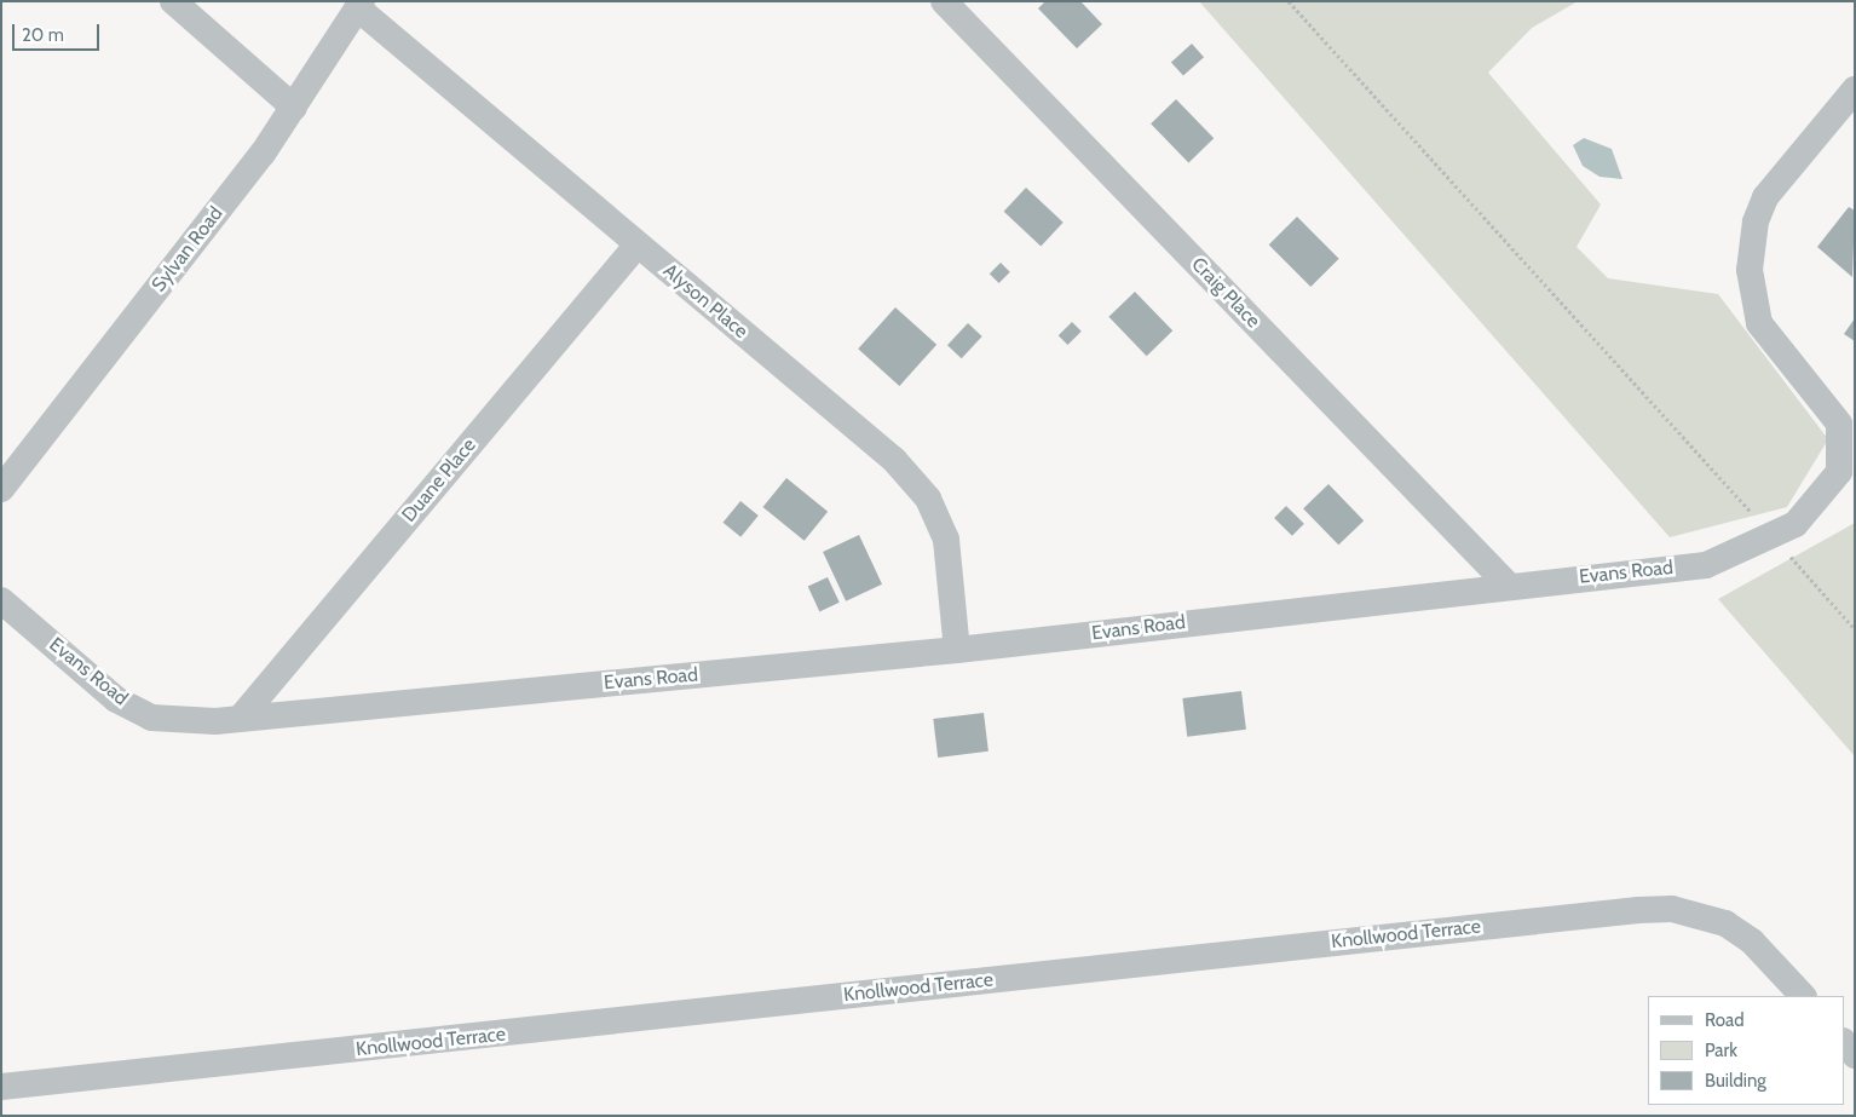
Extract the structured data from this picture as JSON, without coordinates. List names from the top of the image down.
{
  "streets": {
    "street": [
      "Sylvan Road",
      "Craig Place",
      "Alyson Place",
      "Duane Place",
      "Evans Road",
      "Knollwood Terrace"
    ]
  },
  "crossings": [
    ["Sylvan Road", "Alyson Place"],
    ["Craig Place", "Evans Road"],
    ["Alyson Place", "Duane Place"],
    ["Alyson Place", "Evans Road"],
    ["Duane Place", "Evans Road"]
  ],
  "legend": ["Road", "Park", "Building"],
  "scale_bar": "20 m"
}
